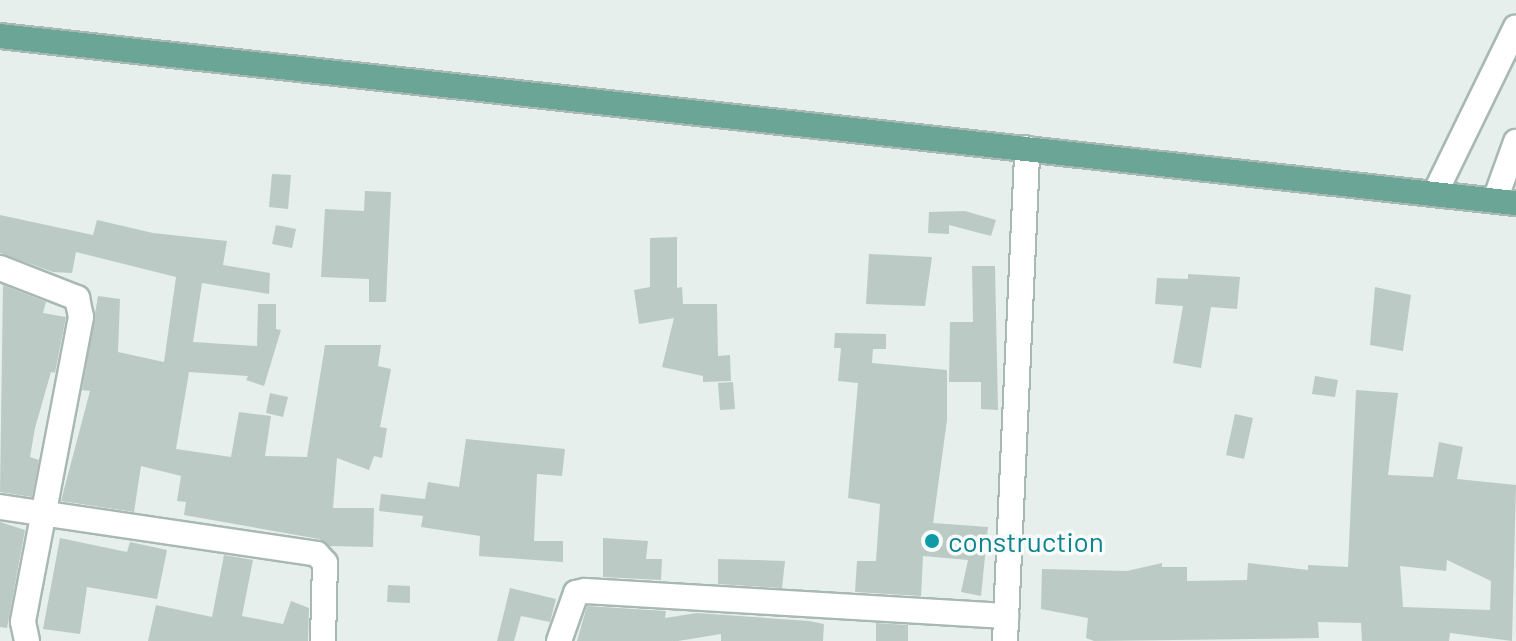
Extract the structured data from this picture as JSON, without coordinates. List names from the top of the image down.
{
  "places": ["construction"]
}
